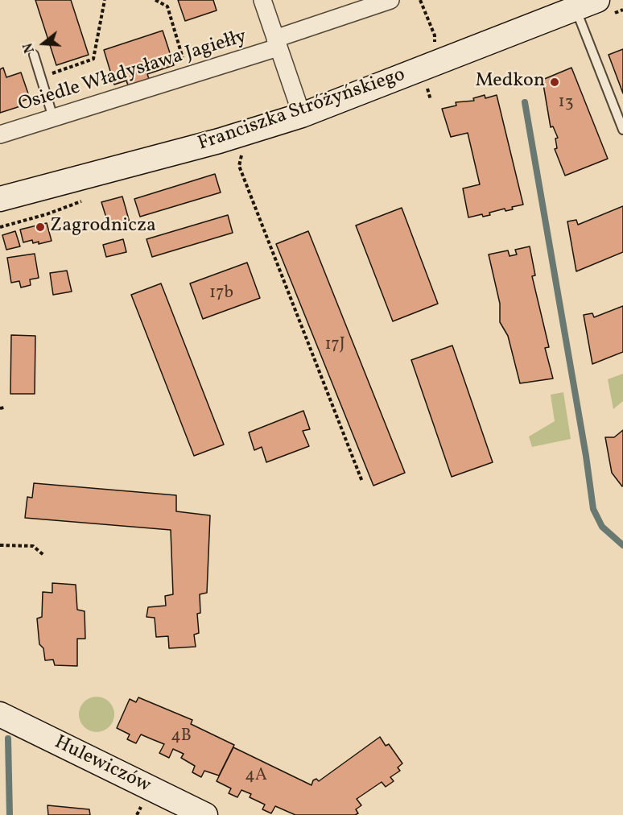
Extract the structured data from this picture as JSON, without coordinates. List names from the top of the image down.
{
  "streets": {
    "street": ["Osiedle Władysława Jagiełły", "Franciszka Stróżyńskiego", "Hulewiczów"]
  },
  "crossings": [
    ["Osiedle Władysława Jagiełły", "Franciszka Stróżyńskiego"]
  ],
  "places": ["Medkon", "Zagrodnicza"],
  "house_numbers": [
    "13",
    "17b",
    "17J",
    "4B",
    "4A"
  ],
  "north": "left"
}
